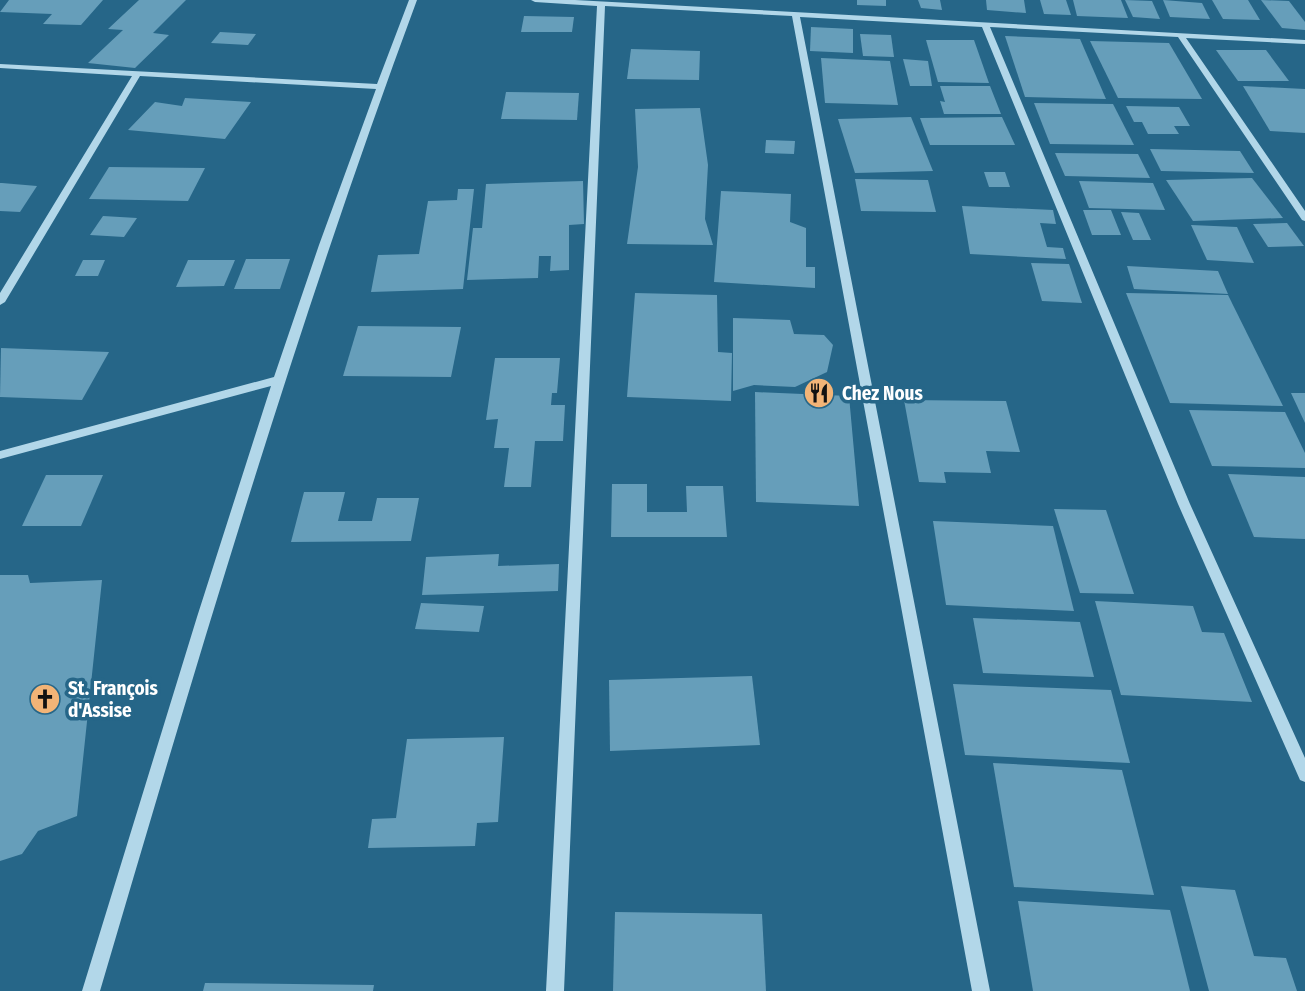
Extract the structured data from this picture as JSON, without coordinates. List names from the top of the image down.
{
  "places": {
    "restaurant": ["Chez Nous"],
    "church": ["St. François d'Assise"]
  }
}
